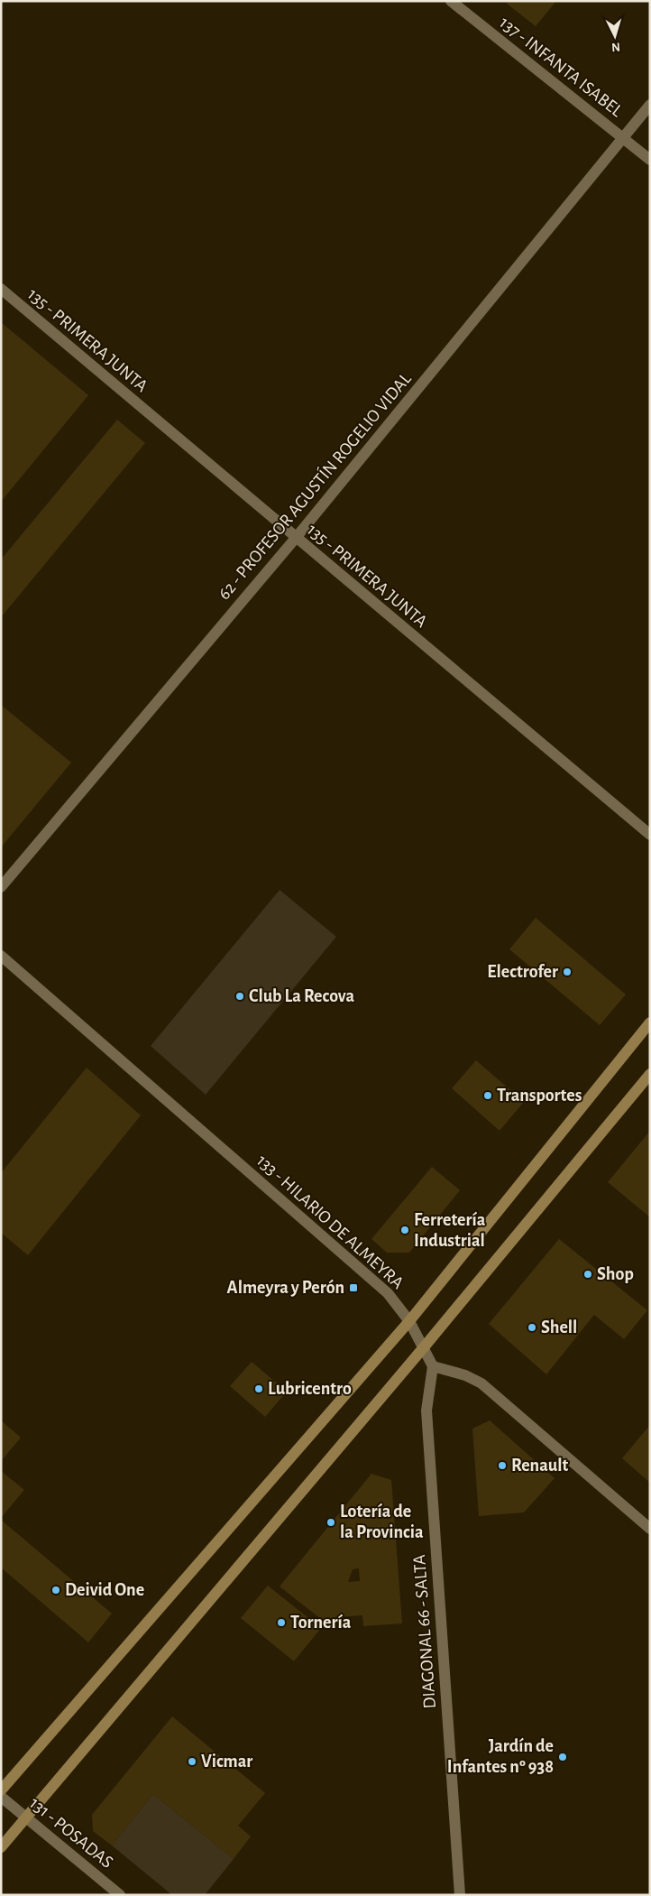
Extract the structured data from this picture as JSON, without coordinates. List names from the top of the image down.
{
  "streets": {
    "street": [
      "137 - INFANTA ISABEL",
      "135 - PRIMERA JUNTA",
      "62 - PROFESOR AGUSTÍN ROGELIO VIDAL",
      "133 - HILARIO DE ALMEYRA",
      "DIAGONAL 66 - SALTA",
      "131 - POSADAS"
    ]
  },
  "crossings": [
    ["137 - INFANTA ISABEL", "62 - PROFESOR AGUSTÍN ROGELIO VIDAL"],
    ["135 - PRIMERA JUNTA", "62 - PROFESOR AGUSTÍN ROGELIO VIDAL"],
    ["133 - HILARIO DE ALMEYRA", "DIAGONAL 66 - SALTA"]
  ],
  "places": {
    "other": [
      "Electrofer",
      "Club La Recova",
      "Transportes",
      "Ferretería Industrial",
      "Shop",
      "Shell",
      "Lubricentro",
      "Renault",
      "Lotería de la Provincia",
      "Deivid One",
      "Tornería",
      "Jardín de Infantes nº 938",
      "Vicmar"
    ],
    "transit": ["Almeyra y Perón"]
  },
  "north": "bottom"
}
